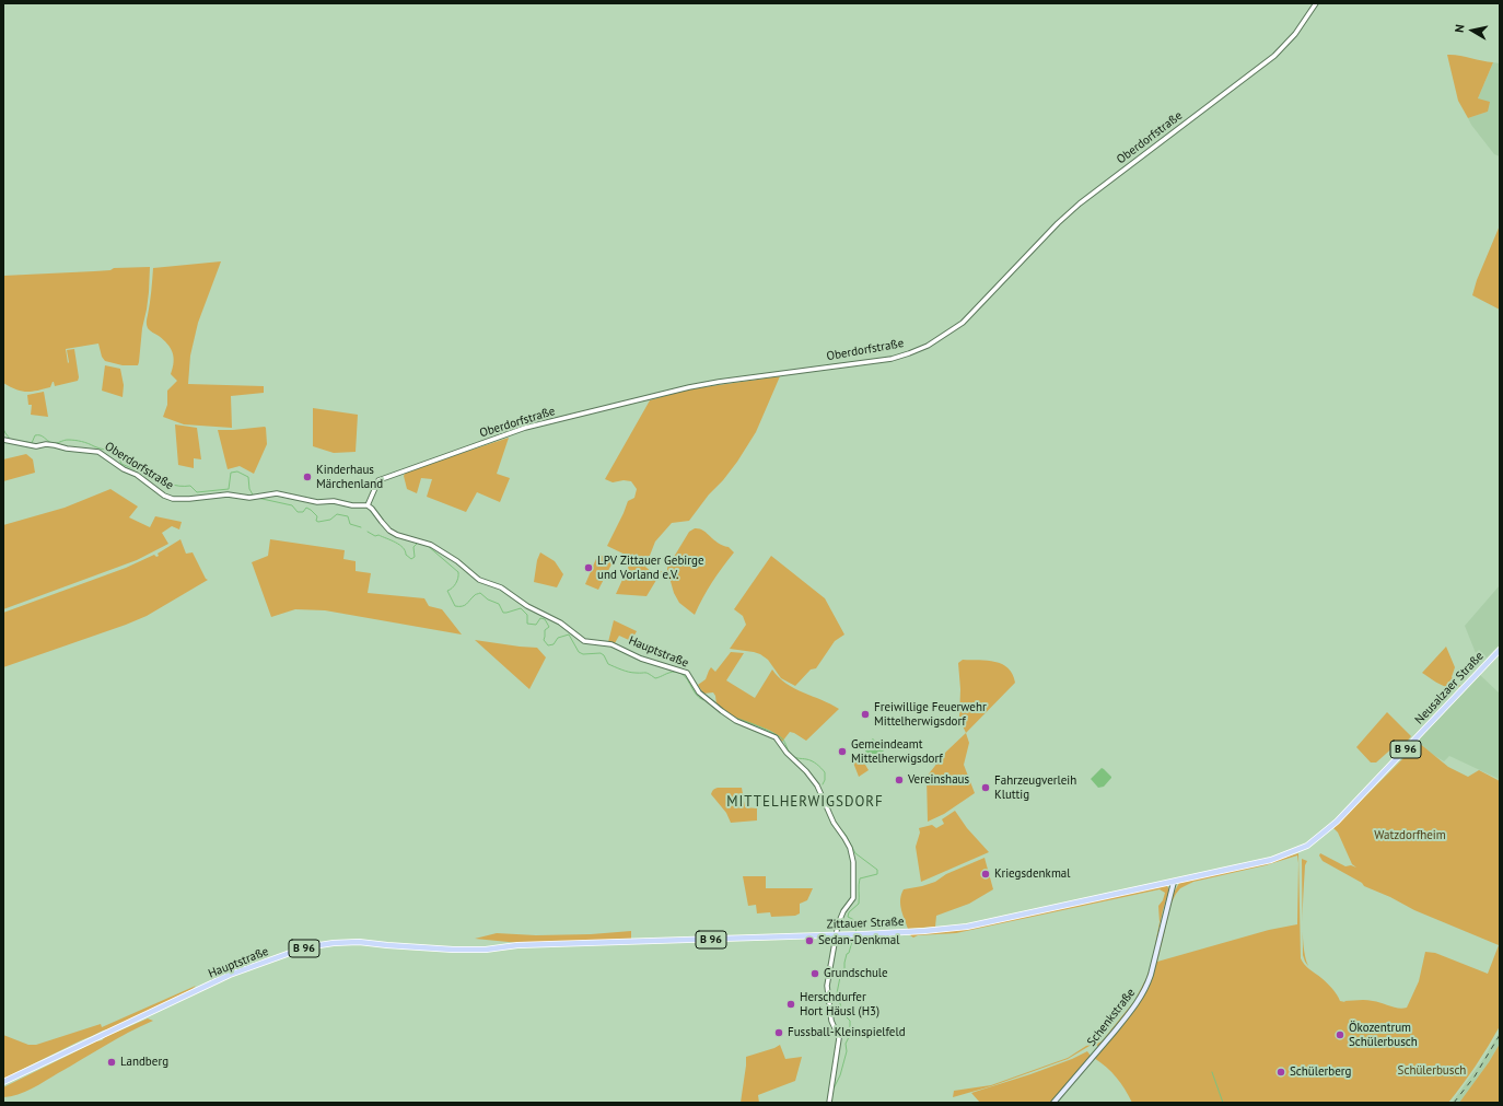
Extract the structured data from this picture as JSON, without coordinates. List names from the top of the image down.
{
  "streets": {
    "main road": [
      "Hauptstraße",
      "Neusalzaer Straße",
      "B 96",
      "Zittauer Straße",
      "Schenkstraße"
    ],
    "street": ["Oberdorfstraße"]
  },
  "crossings": [
    ["Oberdorfstraße", "Hauptstraße"],
    ["Hauptstraße", "Zittauer Straße"],
    ["Neusalzaer Straße", "Zittauer Straße"],
    ["Neusalzaer Straße", "Schenkstraße"],
    ["Zittauer Straße", "Schenkstraße"]
  ],
  "districts": ["MITTELHERWIGSDORF"],
  "parks": ["Watzdorfheim", "Schülerbusch"],
  "places": [
    "Kinderhaus Märchenland",
    "LPV Zittauer Gebirge und Vorland e.V.",
    "Freiwillige Feuerwehr Mittelherwigsdorf",
    "Gemeindeamt Mittelherwigsdorf",
    "Vereinshaus",
    "Fahrzeugverleih Kluttig",
    "Kriegsdenkmal",
    "Sedan-Denkmal",
    "Grundschule",
    "Herschdurfer Hort Häusl (H3)",
    "Fussball-Kleinspielfeld",
    "Ökozentrum Schülerbusch",
    "Landberg",
    "Schülerberg"
  ],
  "north": "left"
}
